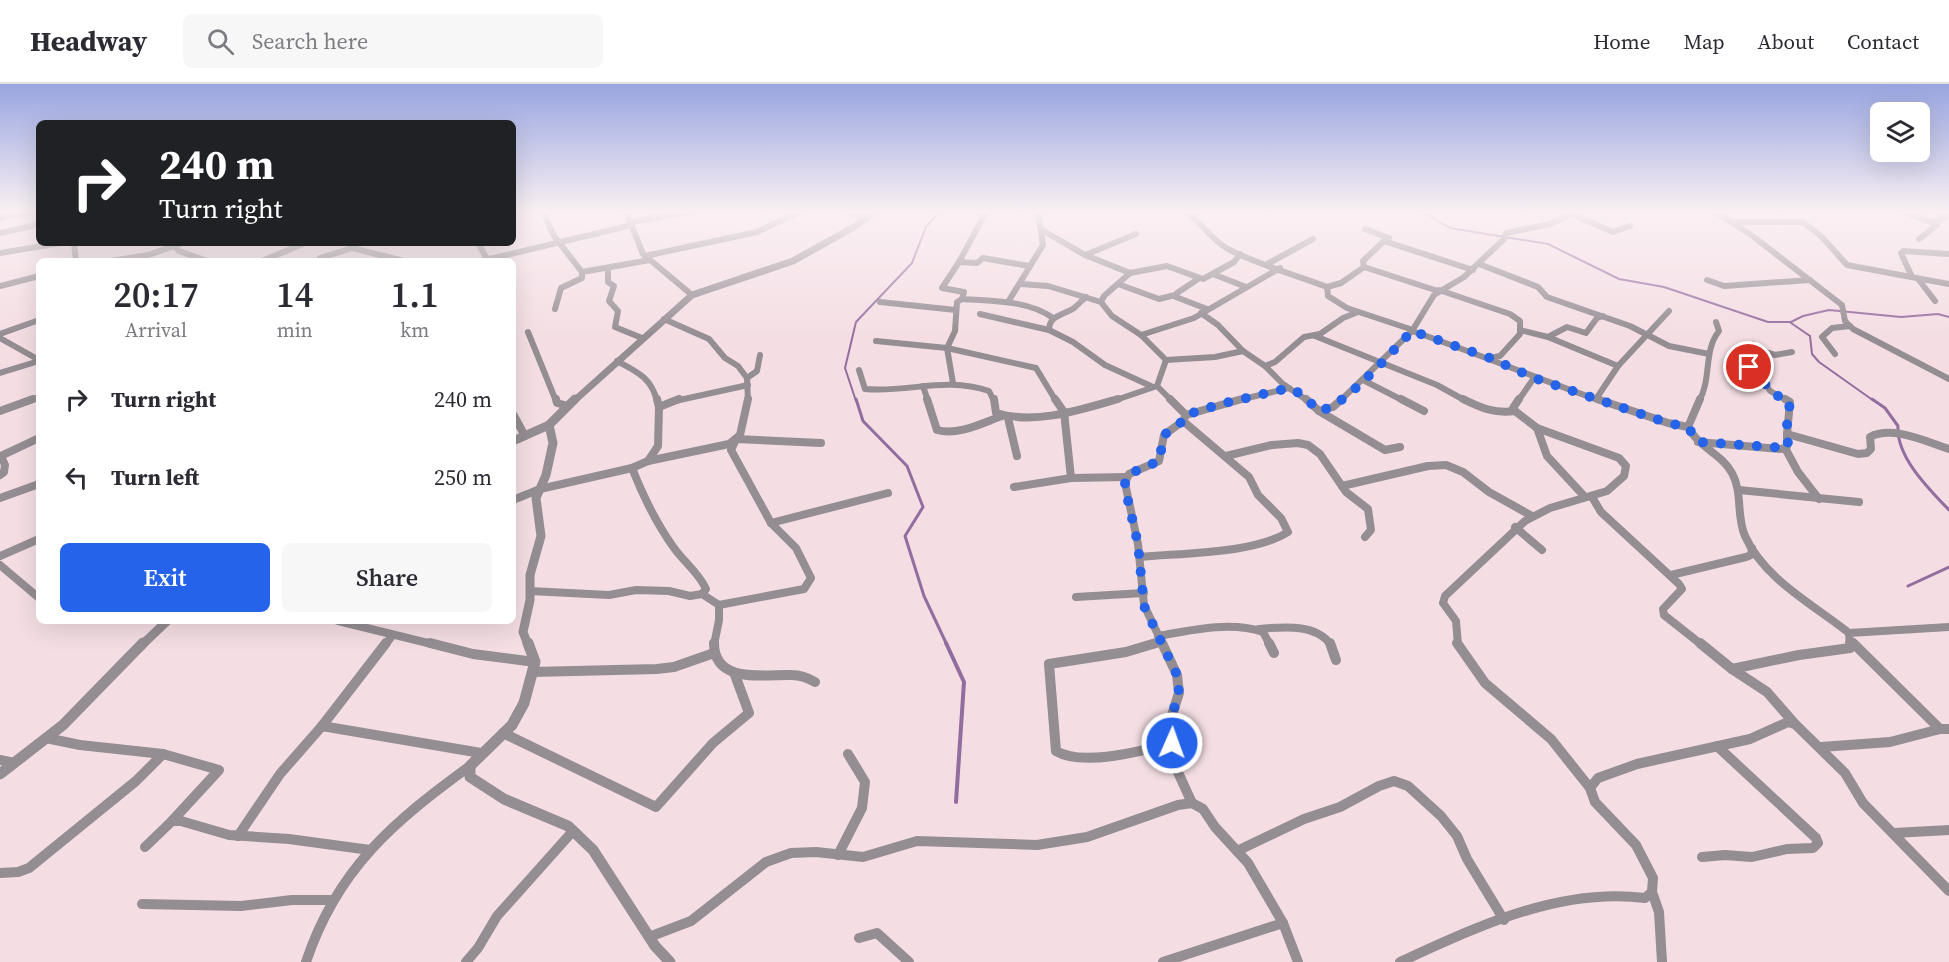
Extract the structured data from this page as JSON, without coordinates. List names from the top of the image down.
{
  "page": {
    "header": "Headway",
    "search": "Search here",
    "nav": [
      "Home",
      "Map",
      "About",
      "Contact"
    ],
    "turn": ["240 m", "Turn right"],
    "eta": [
      "20:17",
      "Arrival",
      "14",
      "min",
      "1.1",
      "km"
    ],
    "list": [
      {
        "name": "Turn right",
        "value": "240 m"
      },
      {
        "name": "Turn left",
        "value": "250 m"
      }
    ],
    "buttons": ["Exit", "Share"]
  }
}
